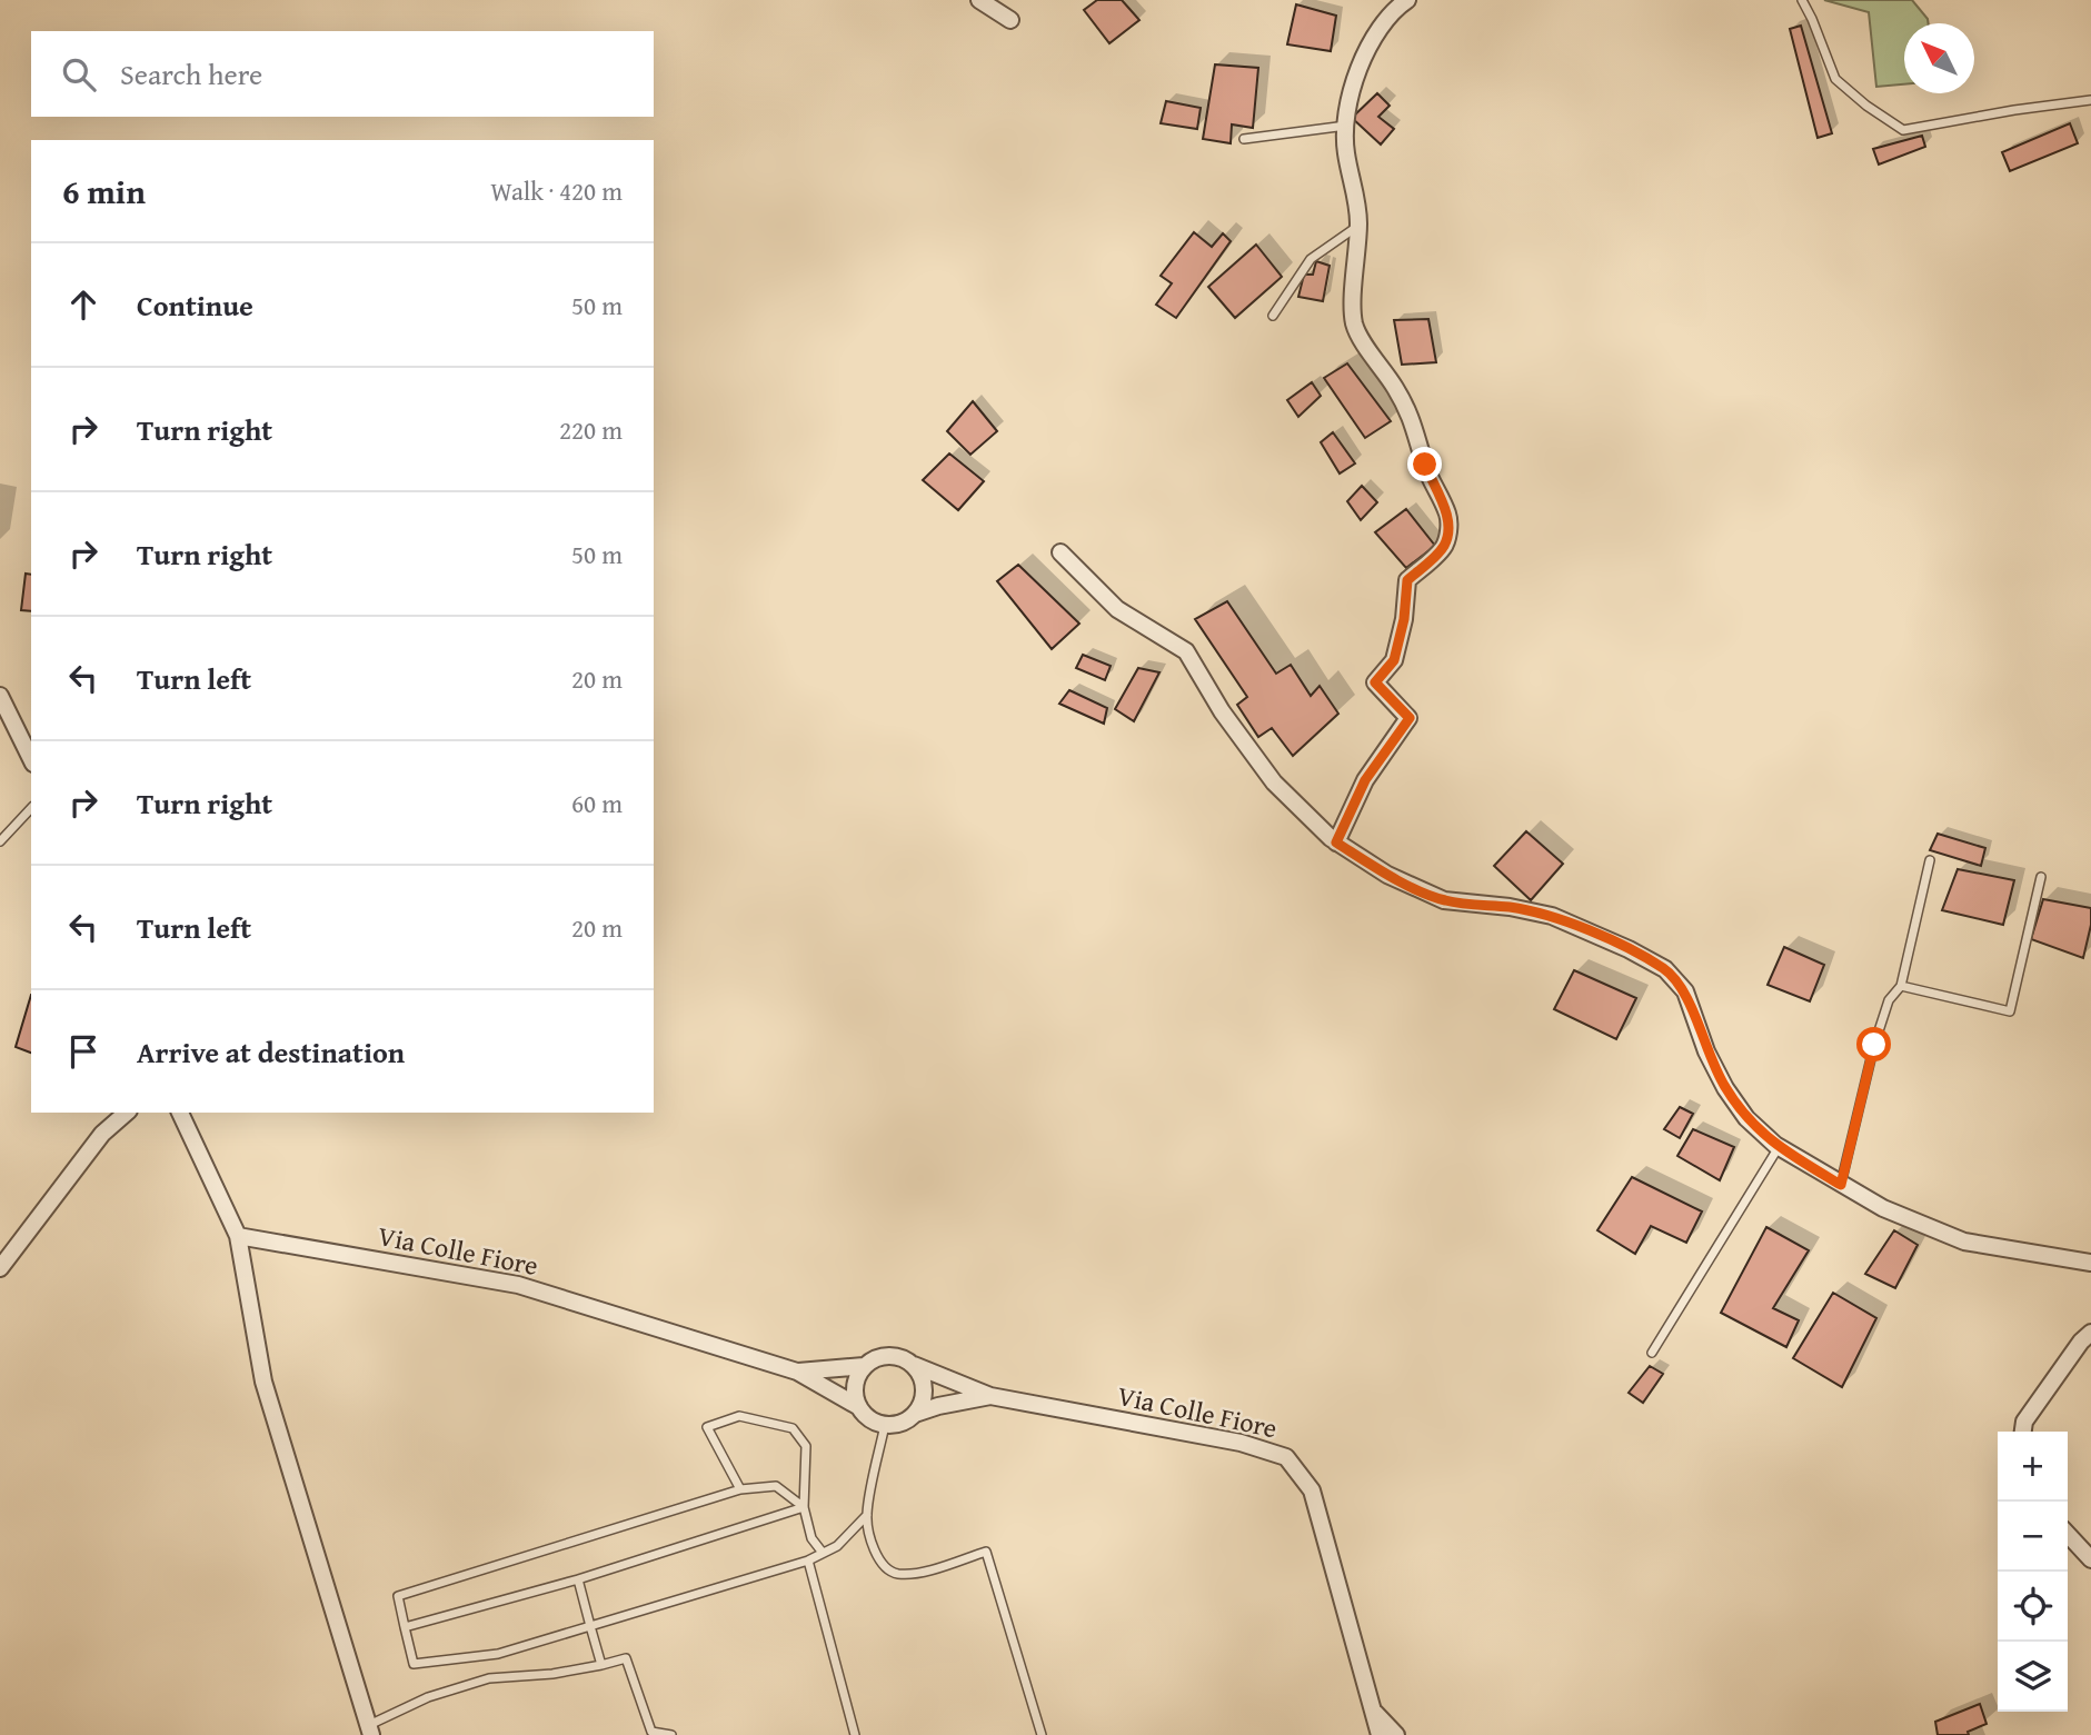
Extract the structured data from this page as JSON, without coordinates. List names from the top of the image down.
{
  "streets": {
    "street": ["Via Colle Fiore"]
  },
  "north": "top left",
  "page": {
    "search": "Search here",
    "heading": ["6 min", "Walk · 420 m"],
    "list": [
      ["Continue", "50 m"],
      ["Turn right", "220 m"],
      ["Turn right", "50 m"],
      ["Turn left", "20 m"],
      ["Turn right", "60 m"],
      ["Turn left", "20 m"],
      "Arrive at destination"
    ],
    "map_buttons": ["+", "−"]
  }
}
